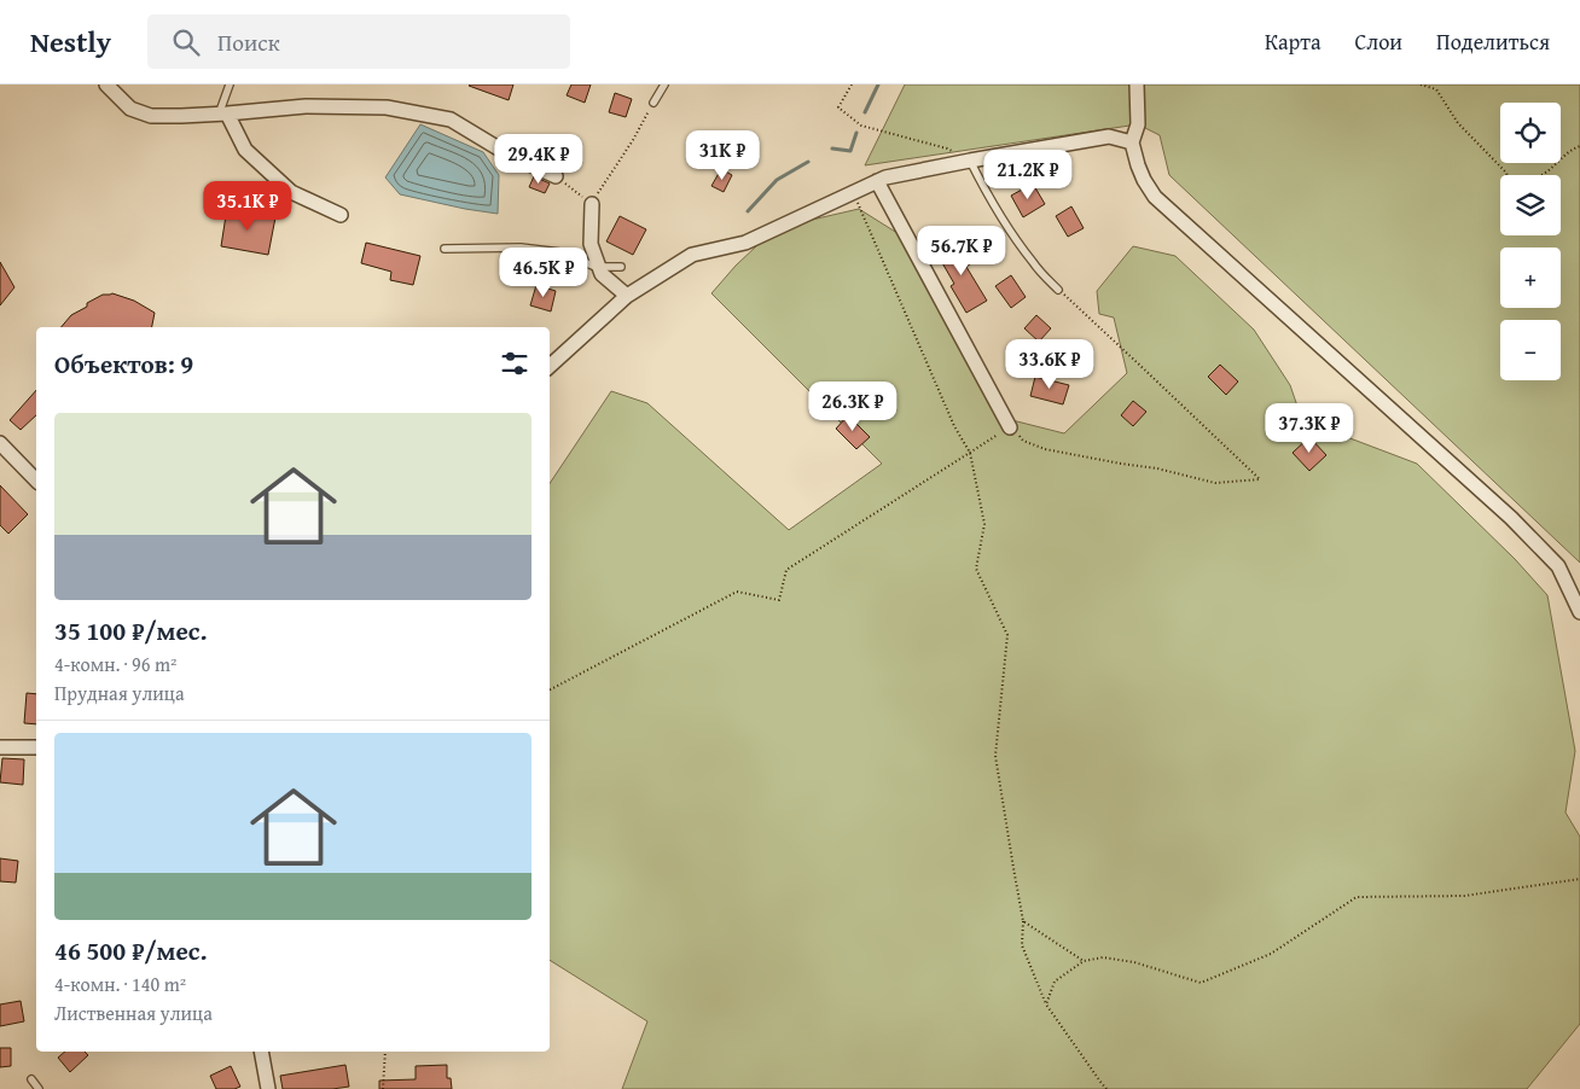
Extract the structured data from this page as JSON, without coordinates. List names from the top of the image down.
{
  "page": {
    "header": "Nestly",
    "search": "Поиск",
    "nav": ["Карта", "Слои", "Поделиться"],
    "map_buttons": ["+", "−"],
    "price": [
      "31K ₽",
      "29.4K ₽",
      "21.2K ₽",
      "35.1K ₽",
      "56.7K ₽",
      "46.5K ₽",
      "33.6K ₽",
      "26.3K ₽",
      "37.3K ₽"
    ],
    "heading": "Объектов: 9",
    "list": [
      {
        "name": "35 100 ₽/мес.",
        "note": "4-комн. · 96 m² · Прудная улица"
      },
      {
        "name": "46 500 ₽/мес.",
        "note": "4-комн. · 140 m² · Лиственная улица"
      }
    ]
  }
}
